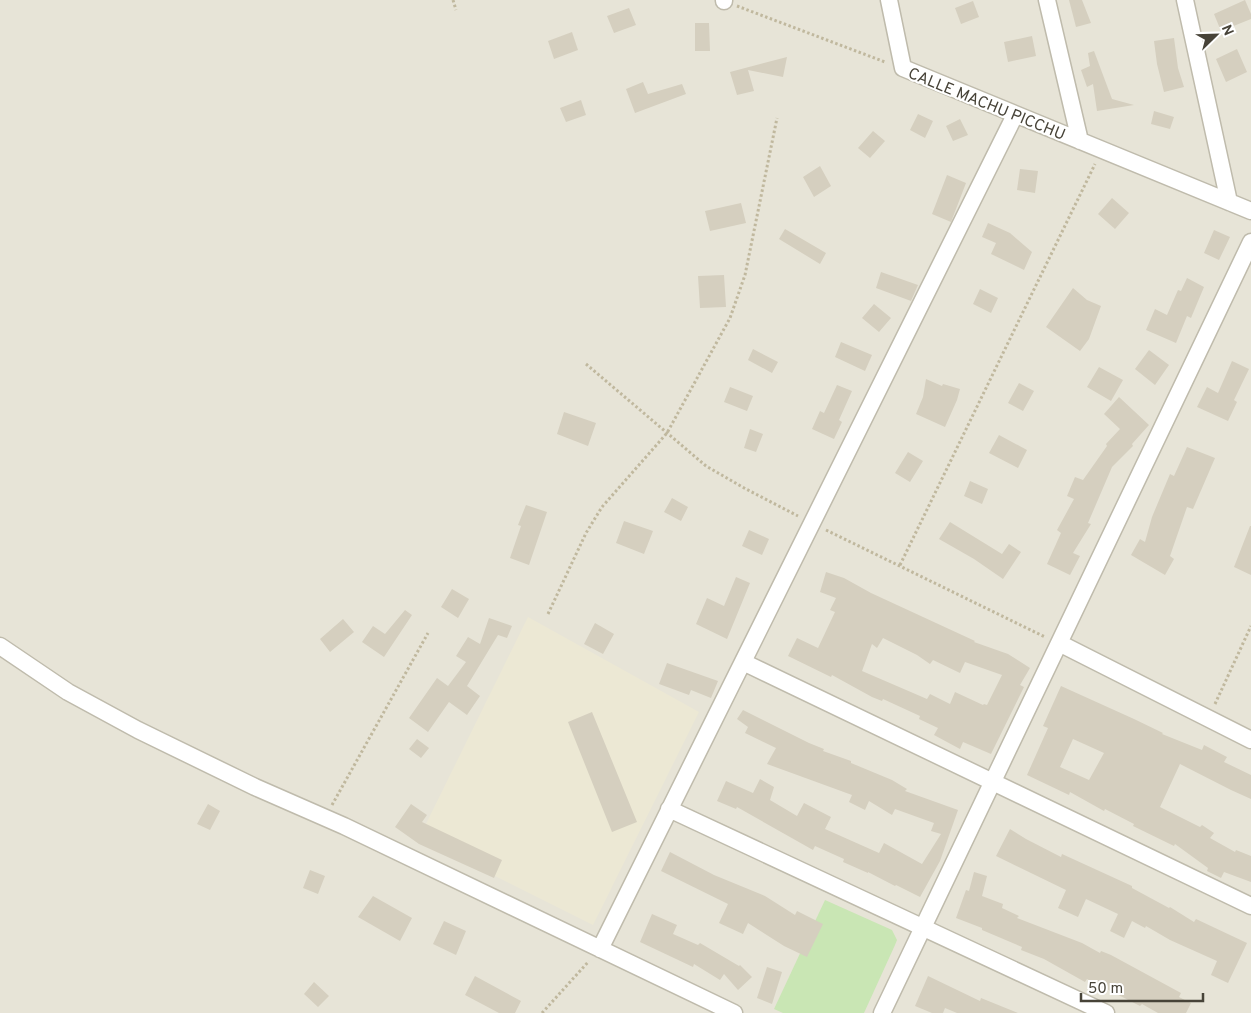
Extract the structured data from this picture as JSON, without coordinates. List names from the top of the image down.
{
  "streets": {
    "street": ["CALLE MACHU PICCHU"]
  },
  "scale_bar": "50 m",
  "north": "top right"
}
